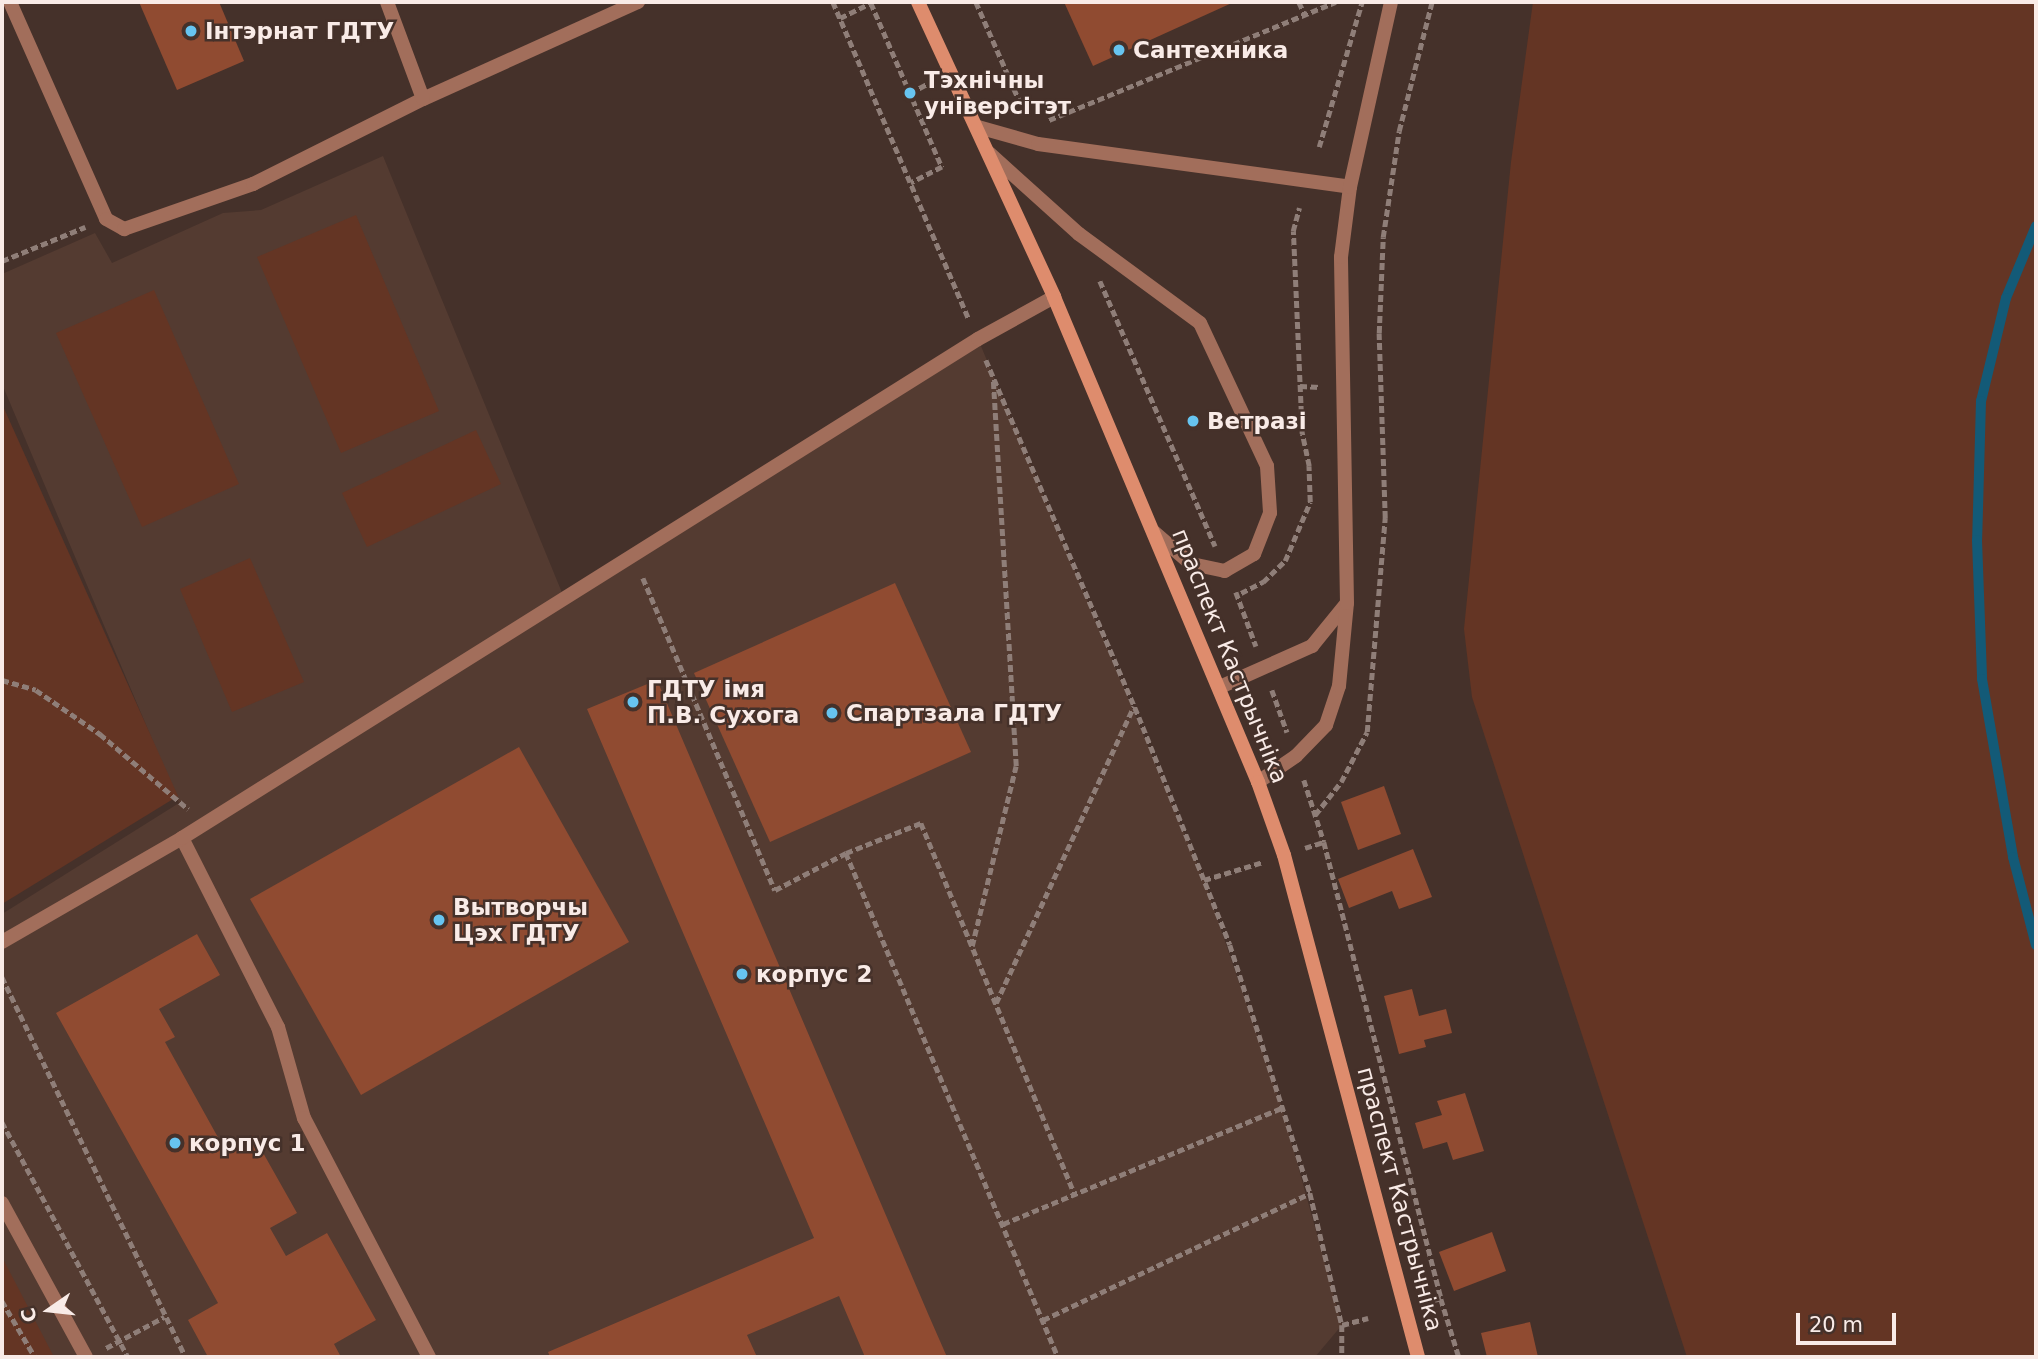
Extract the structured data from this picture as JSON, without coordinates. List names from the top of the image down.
{
  "streets": {
    "main road": ["праспект Кастрычніка"]
  },
  "places": [
    "Інтэрнат ГДТУ",
    "Сантехника",
    "Тэхнічны універсітэт",
    "Ветразі",
    "ГДТУ імя П.В. Сухога",
    "Спартзала ГДТУ",
    "Вытворчы Цэх ГДТУ",
    "корпус 2",
    "корпус 1"
  ],
  "scale_bar": "20 m",
  "north": "left"
}
